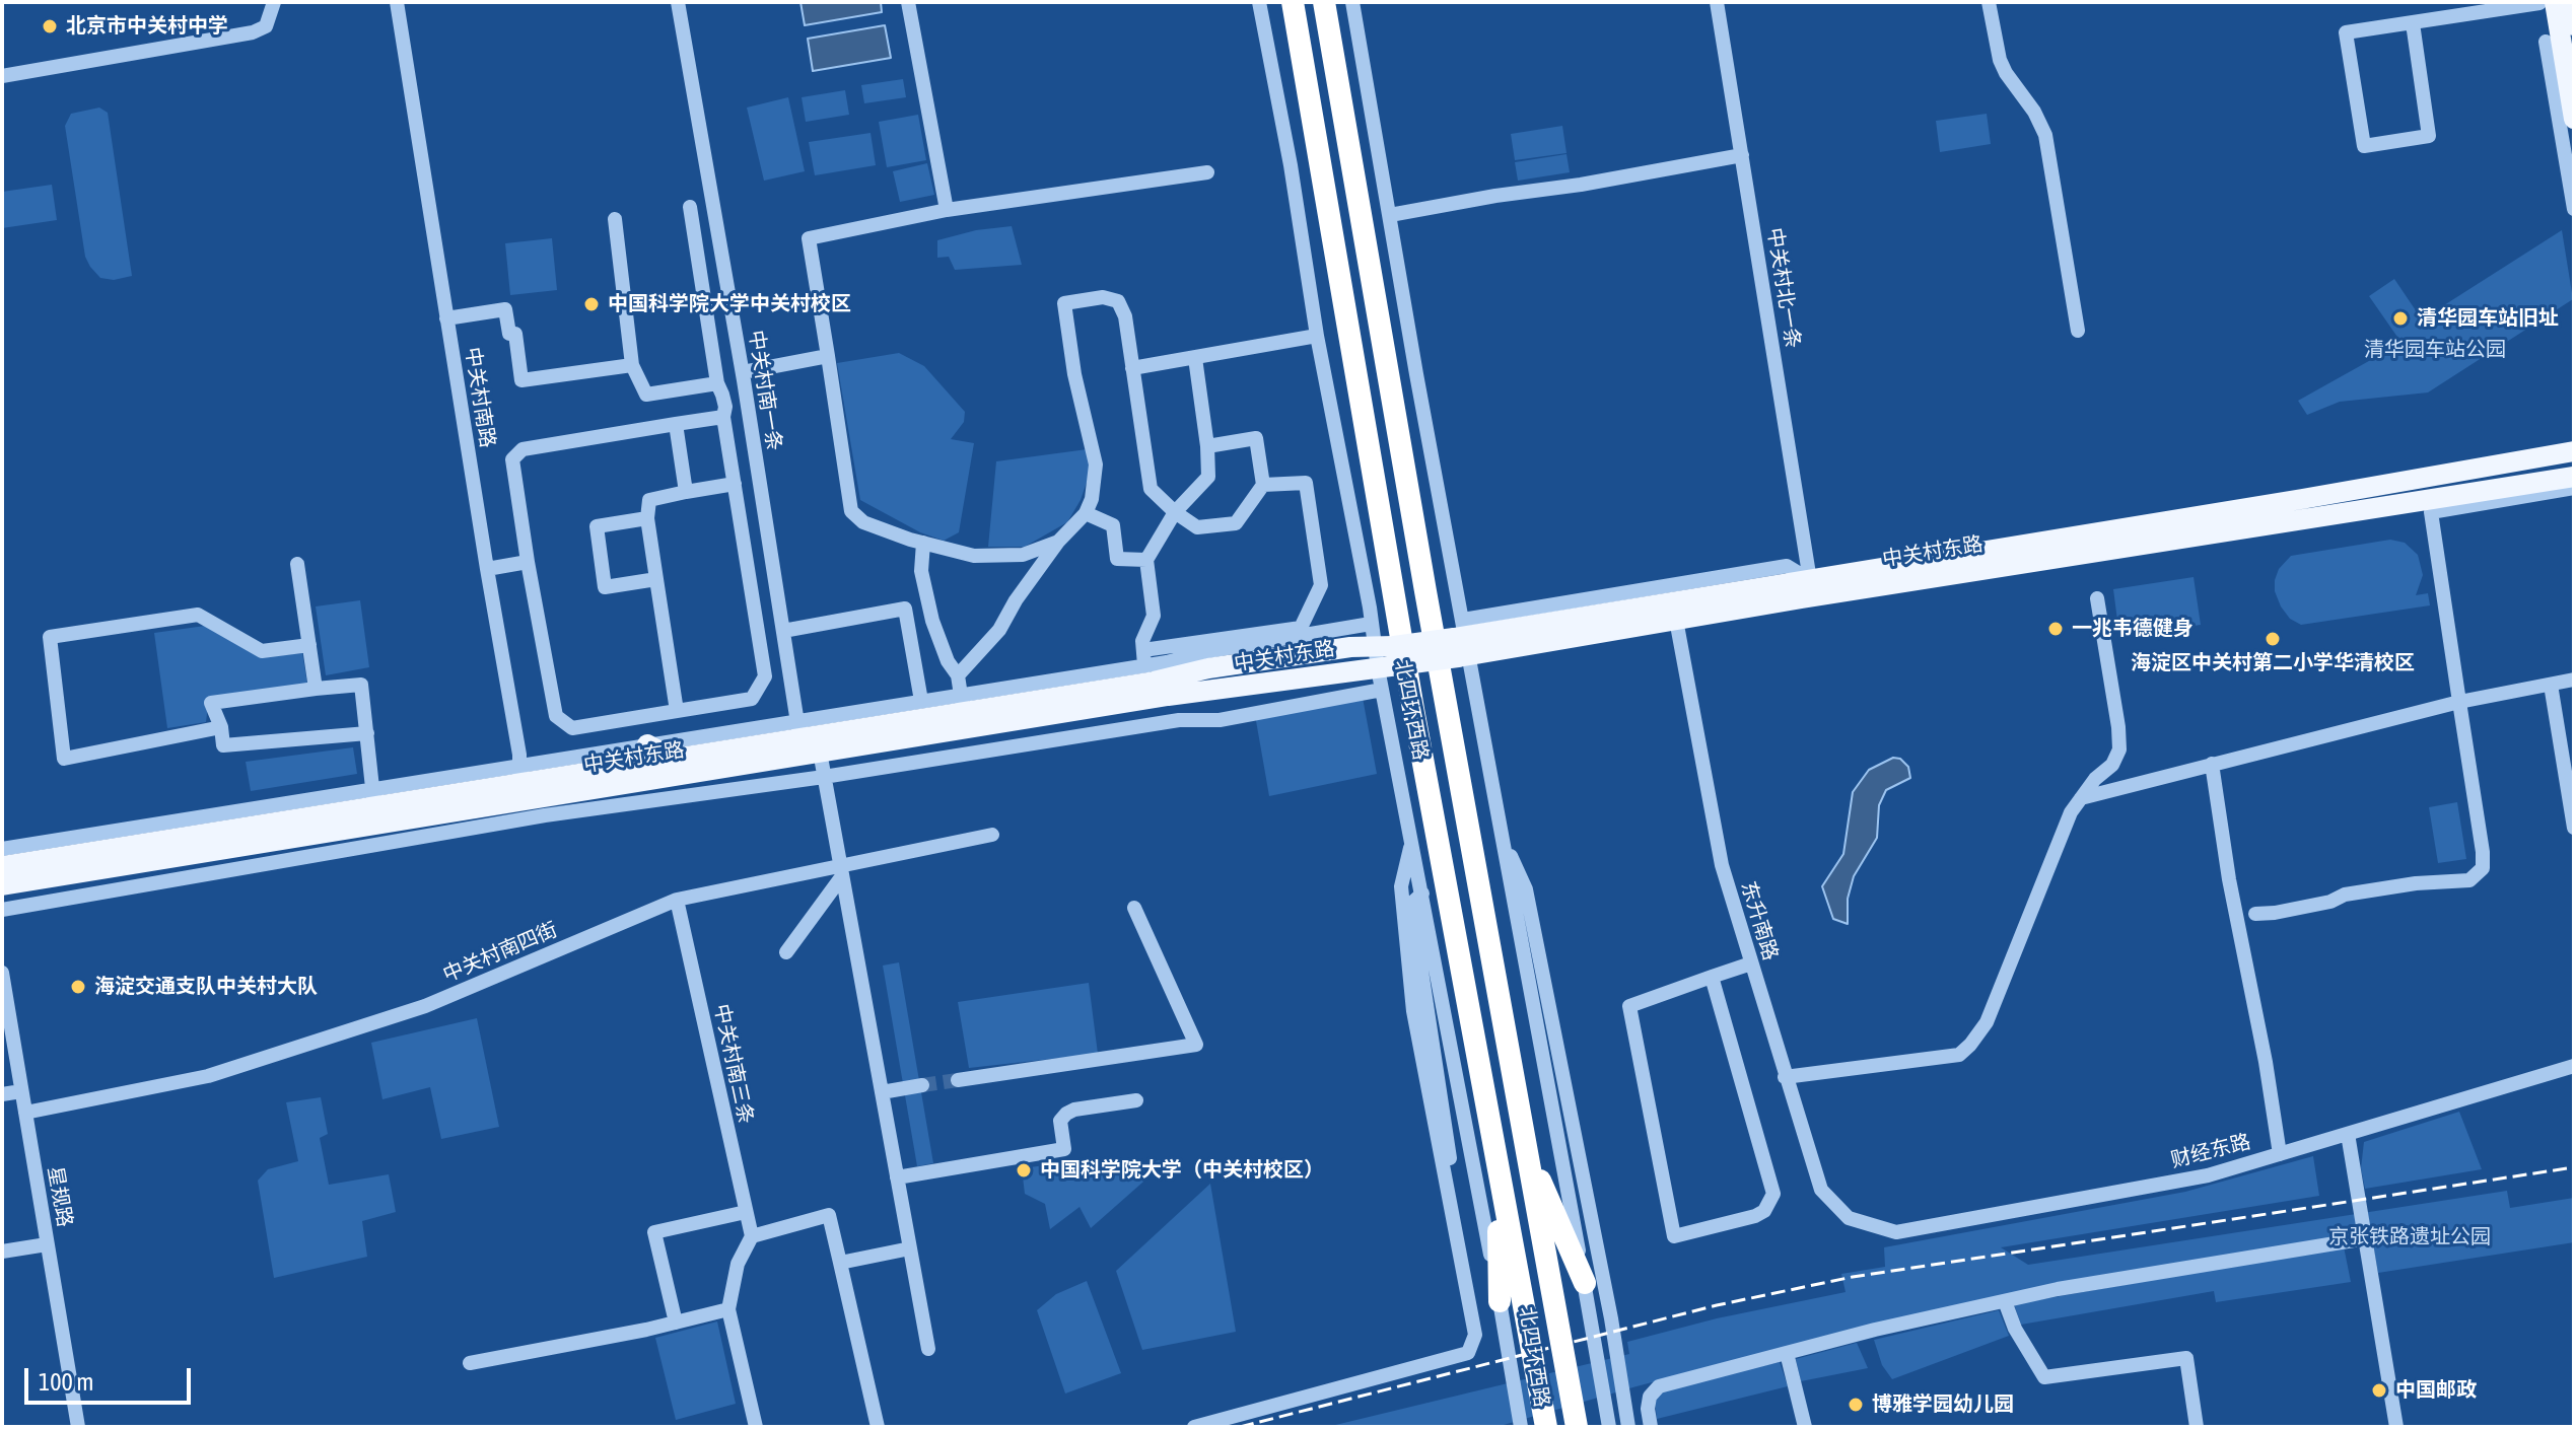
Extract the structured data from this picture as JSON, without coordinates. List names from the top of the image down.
{
  "streets": {
    "highway": ["北四环西路"],
    "main road": ["中关村东路"],
    "street": [
      "中关村北一条",
      "中关村南一条",
      "中关村南路",
      "东升南路",
      "中关村南四街",
      "中关村南三条",
      "财经东路",
      "星规路"
    ]
  },
  "crossings": [
    ["中关村北一条", "中关村东路"],
    ["中关村南一条", "中关村东路"],
    ["中关村南路", "中关村东路"],
    ["中关村东路", "北四环西路"],
    ["中关村东路", "东升南路"],
    ["东升南路", "财经东路"],
    ["中关村南四街", "中关村南三条"],
    ["中关村南四街", "星规路"]
  ],
  "parks": ["清华园车站公园", "京张铁路遗址公园"],
  "places": [
    "北京市中关村中学",
    "中国科学院大学中关村校区",
    "清华园车站旧址",
    "一兆韦德健身",
    "海淀区中关村第二小学华清校区",
    "海淀交通支队中关村大队",
    "中国科学院大学（中关村校区）",
    "中国邮政",
    "博雅学园幼儿园"
  ],
  "scale_bar": "100 m"
}
